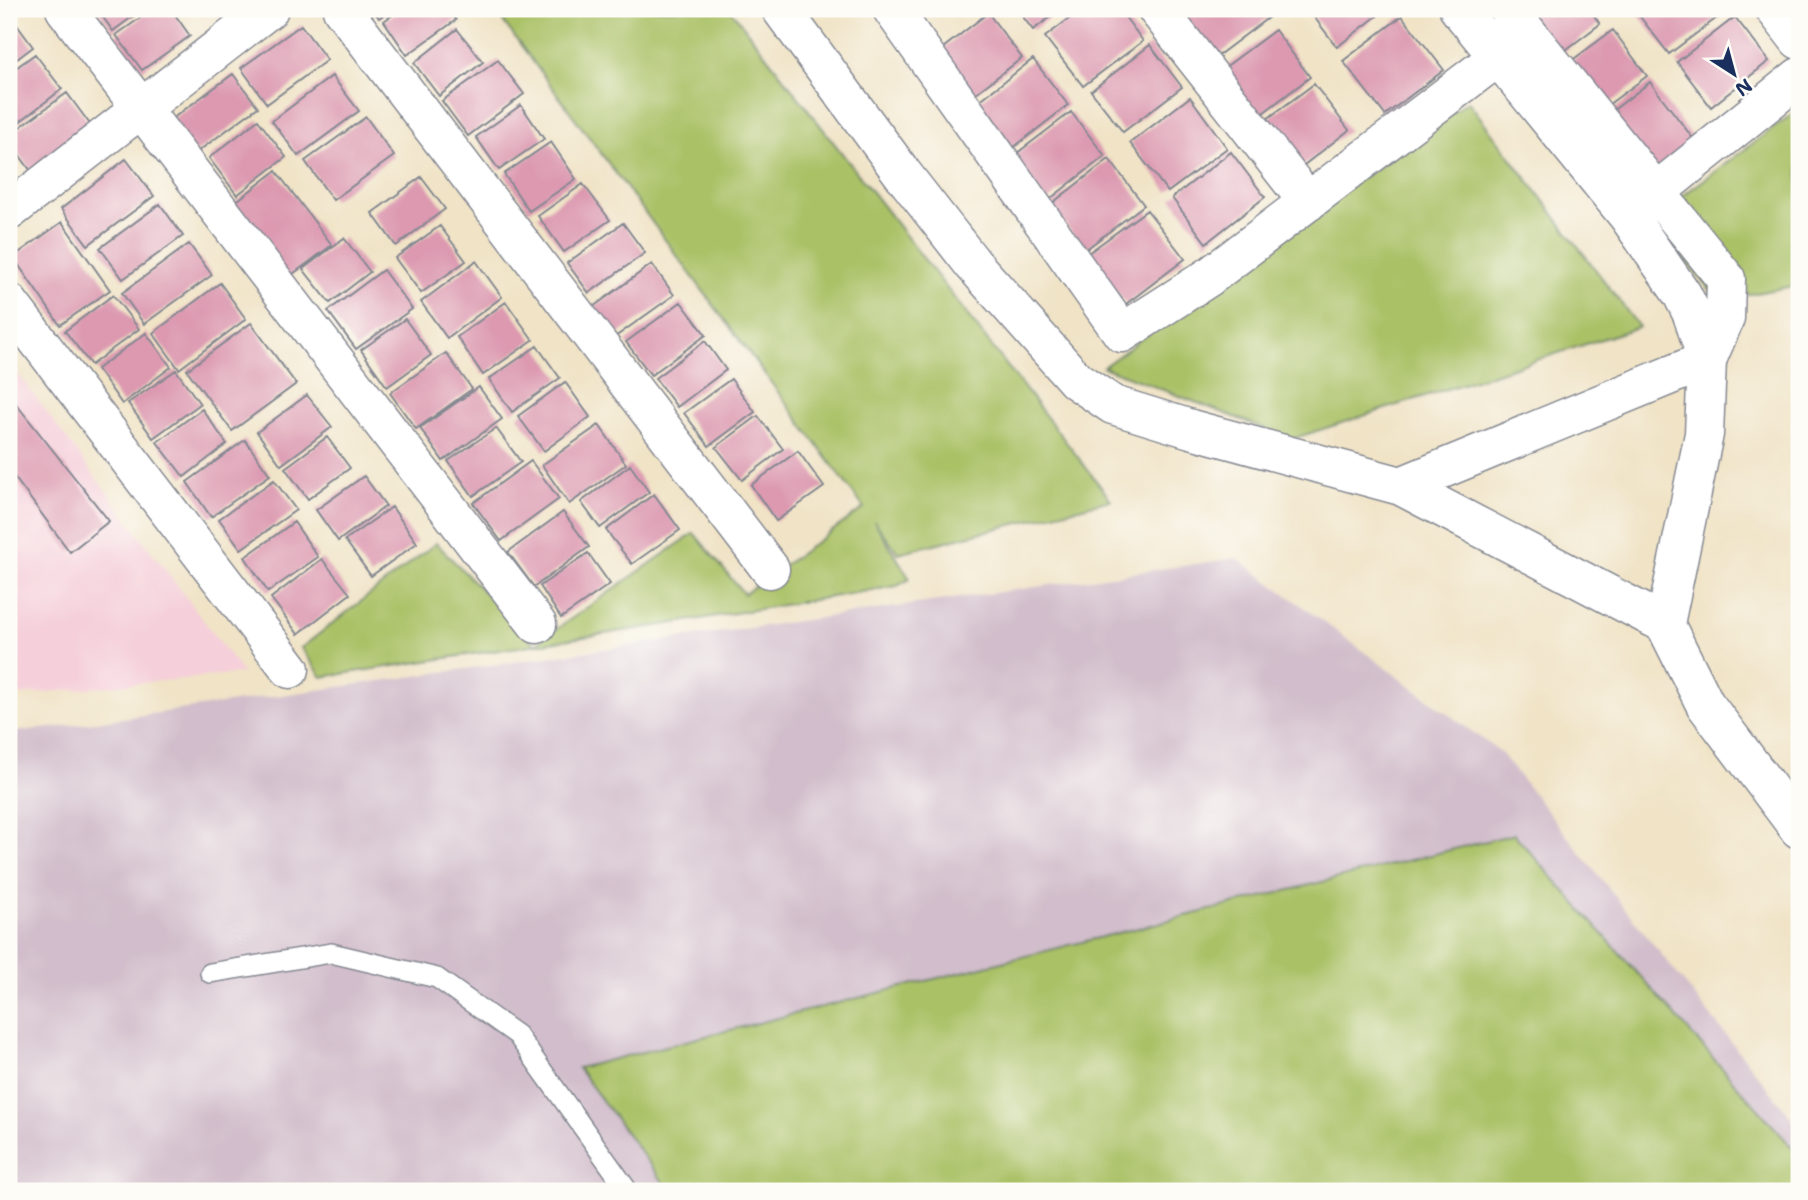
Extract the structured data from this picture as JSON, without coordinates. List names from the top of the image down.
{
  "north": "bottom right"
}
